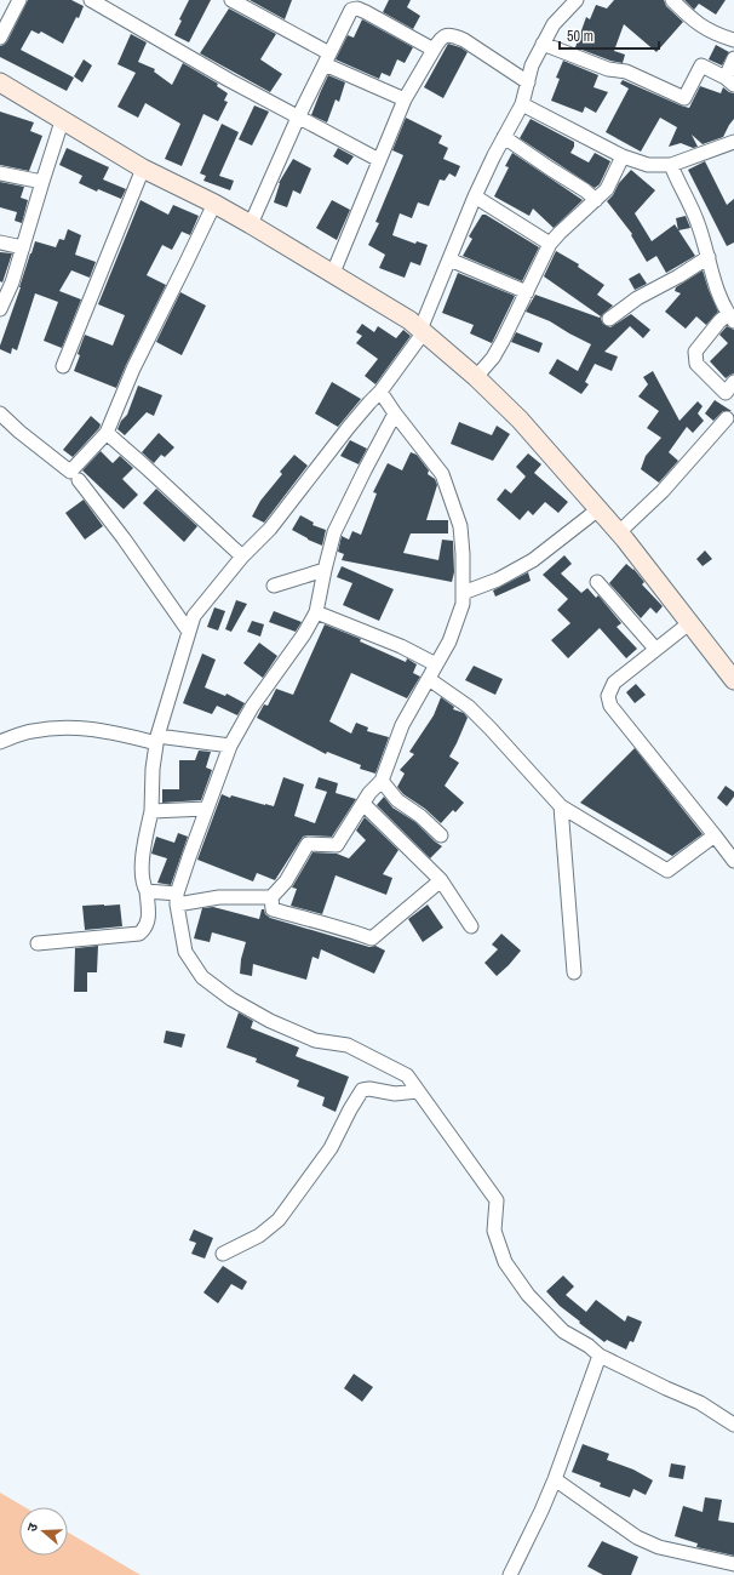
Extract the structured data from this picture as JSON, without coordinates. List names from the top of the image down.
{
  "scale_bar": "50 m",
  "north": "left"
}
